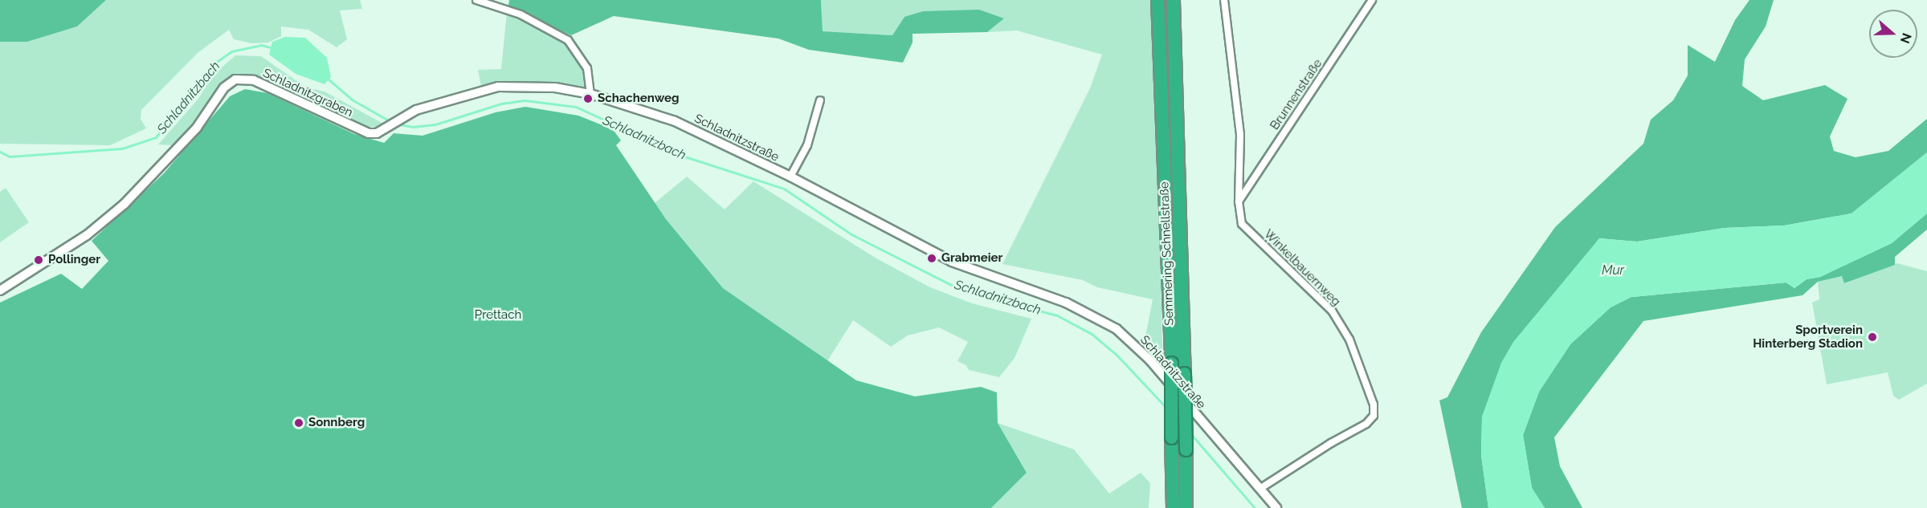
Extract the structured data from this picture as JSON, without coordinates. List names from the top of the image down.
{
  "streets": {
    "highway": ["Semmering Schnellstraße"],
    "street": [
      "Schladnitzgraben",
      "Brunnenstraße",
      "Schladnitzstraße",
      "Winkelbauernweg"
    ]
  },
  "crossings": [
    ["Schladnitzgraben", "Schladnitzstraße"],
    ["Brunnenstraße", "Winkelbauernweg"],
    ["Schladnitzstraße", "Winkelbauernweg"]
  ],
  "water": ["Schladnitzbach", "Mur"],
  "parks": ["Prettach"],
  "places": [
    "Schachenweg",
    "Grabmeier",
    "Pollinger",
    "Sportverein Hinterberg Stadion",
    "Sonnberg"
  ],
  "north": "right"
}
